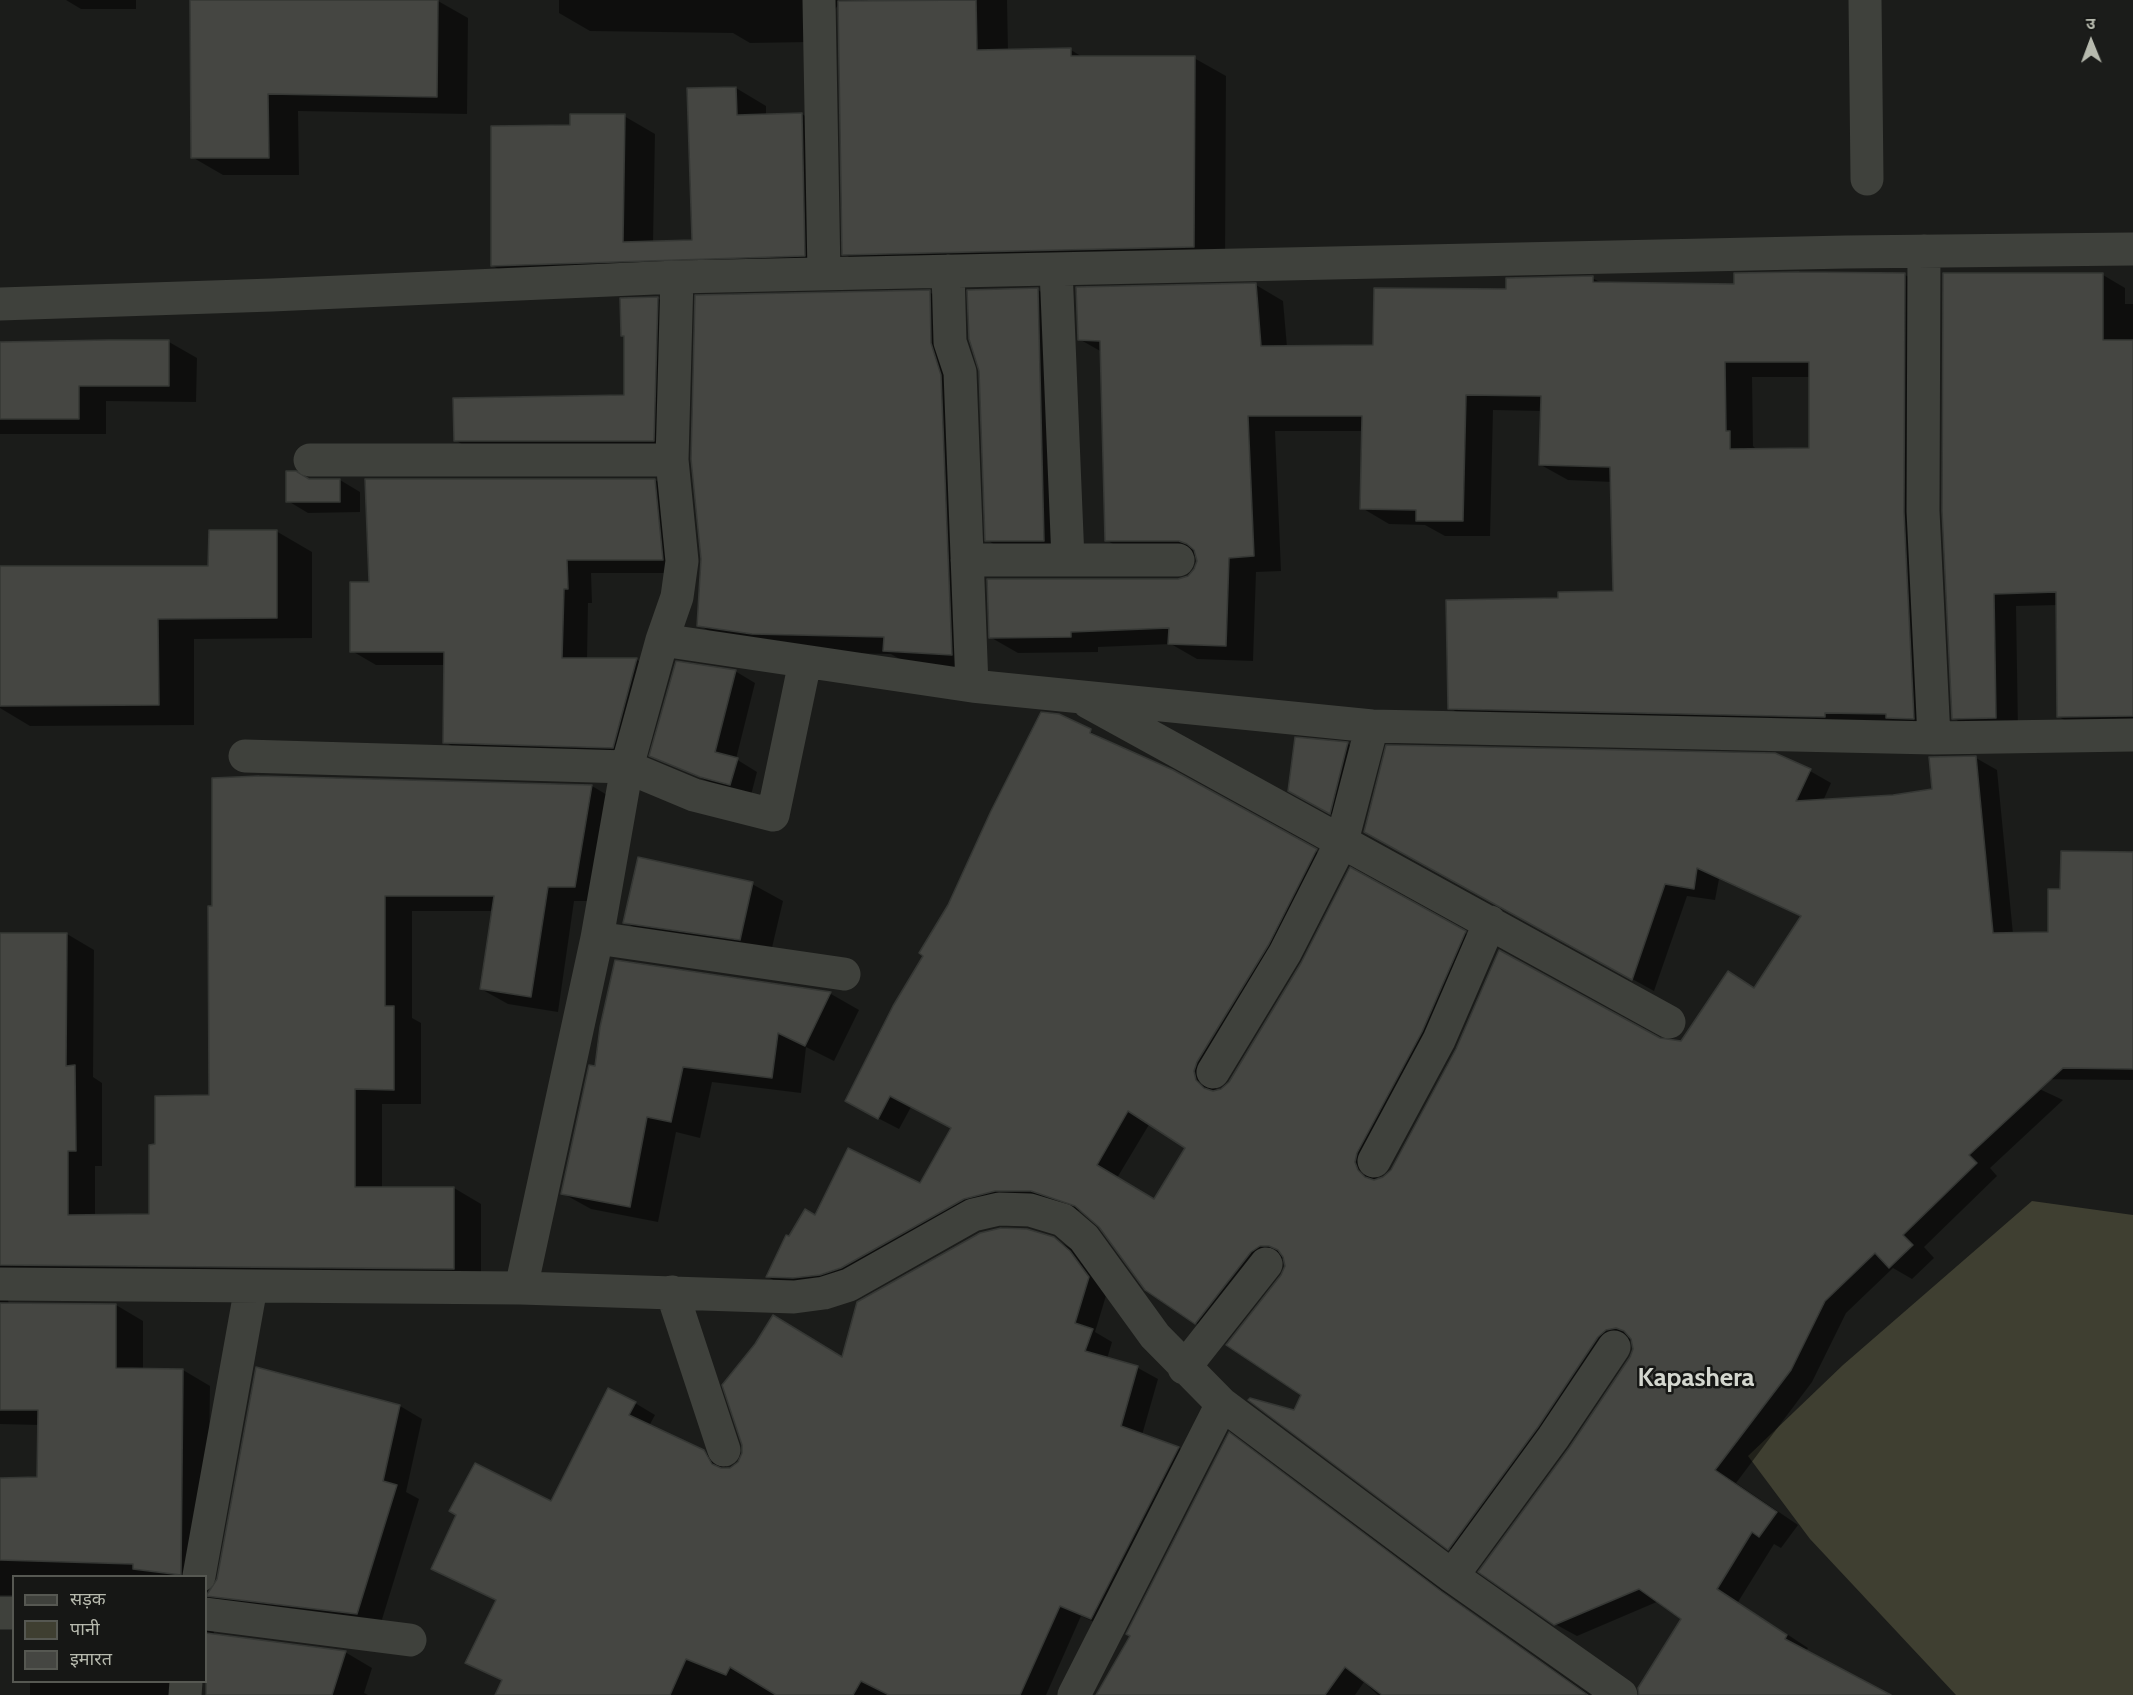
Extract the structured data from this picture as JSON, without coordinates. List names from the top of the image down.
{
  "districts": ["Kapashera"],
  "legend": ["सड़क", "पानी", "इमारत"],
  "north": "top"
}
